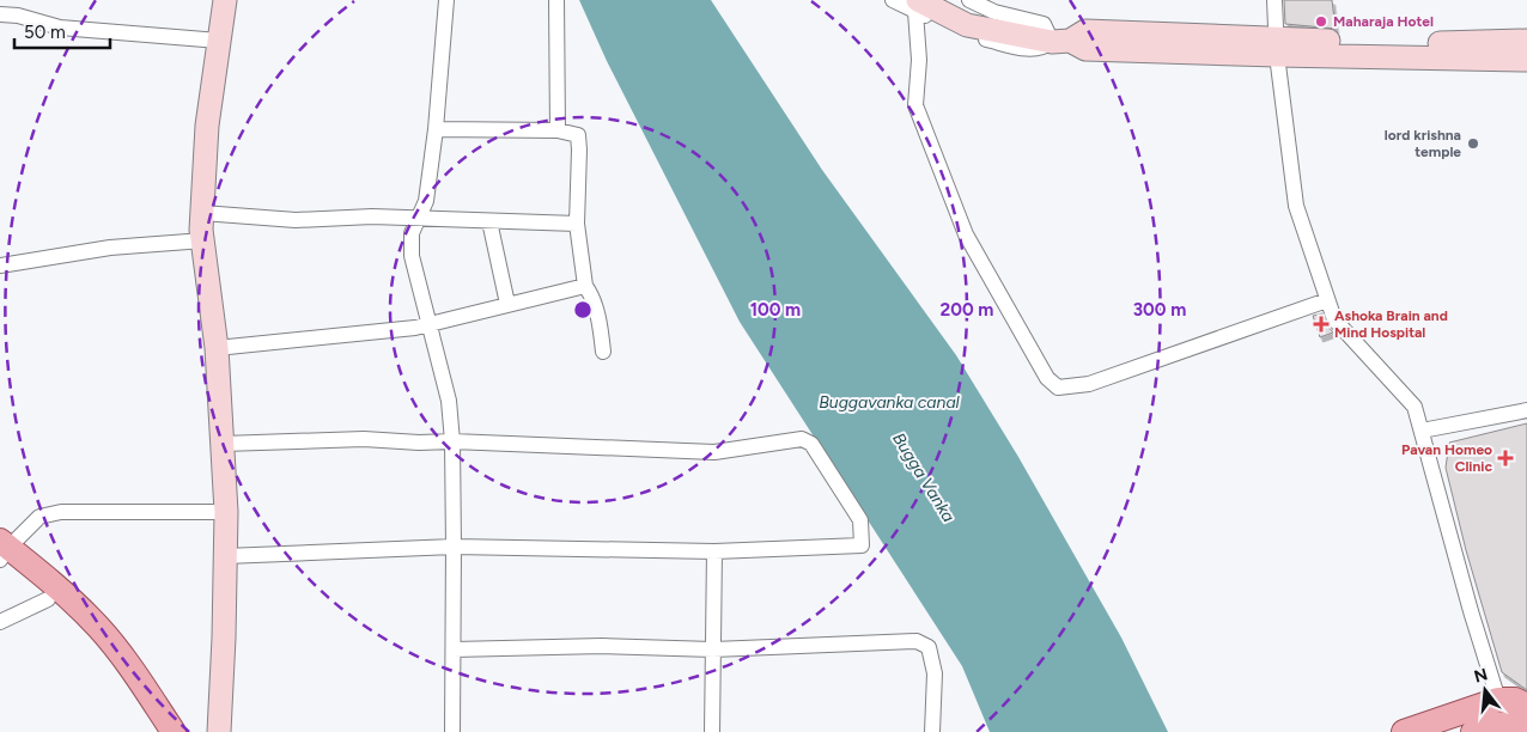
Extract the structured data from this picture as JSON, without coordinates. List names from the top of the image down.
{
  "water": ["Buggavanka canal", "Bugga Vanka"],
  "places": {
    "other": ["Maharaja Hotel", "lord krishna temple"],
    "health": ["Ashoka Brain and Mind Hospital", "Pavan Homeo Clinic"]
  },
  "scale_bar": "50 m",
  "north": "top",
  "rings": ["100 m", "200 m", "300 m"]
}
